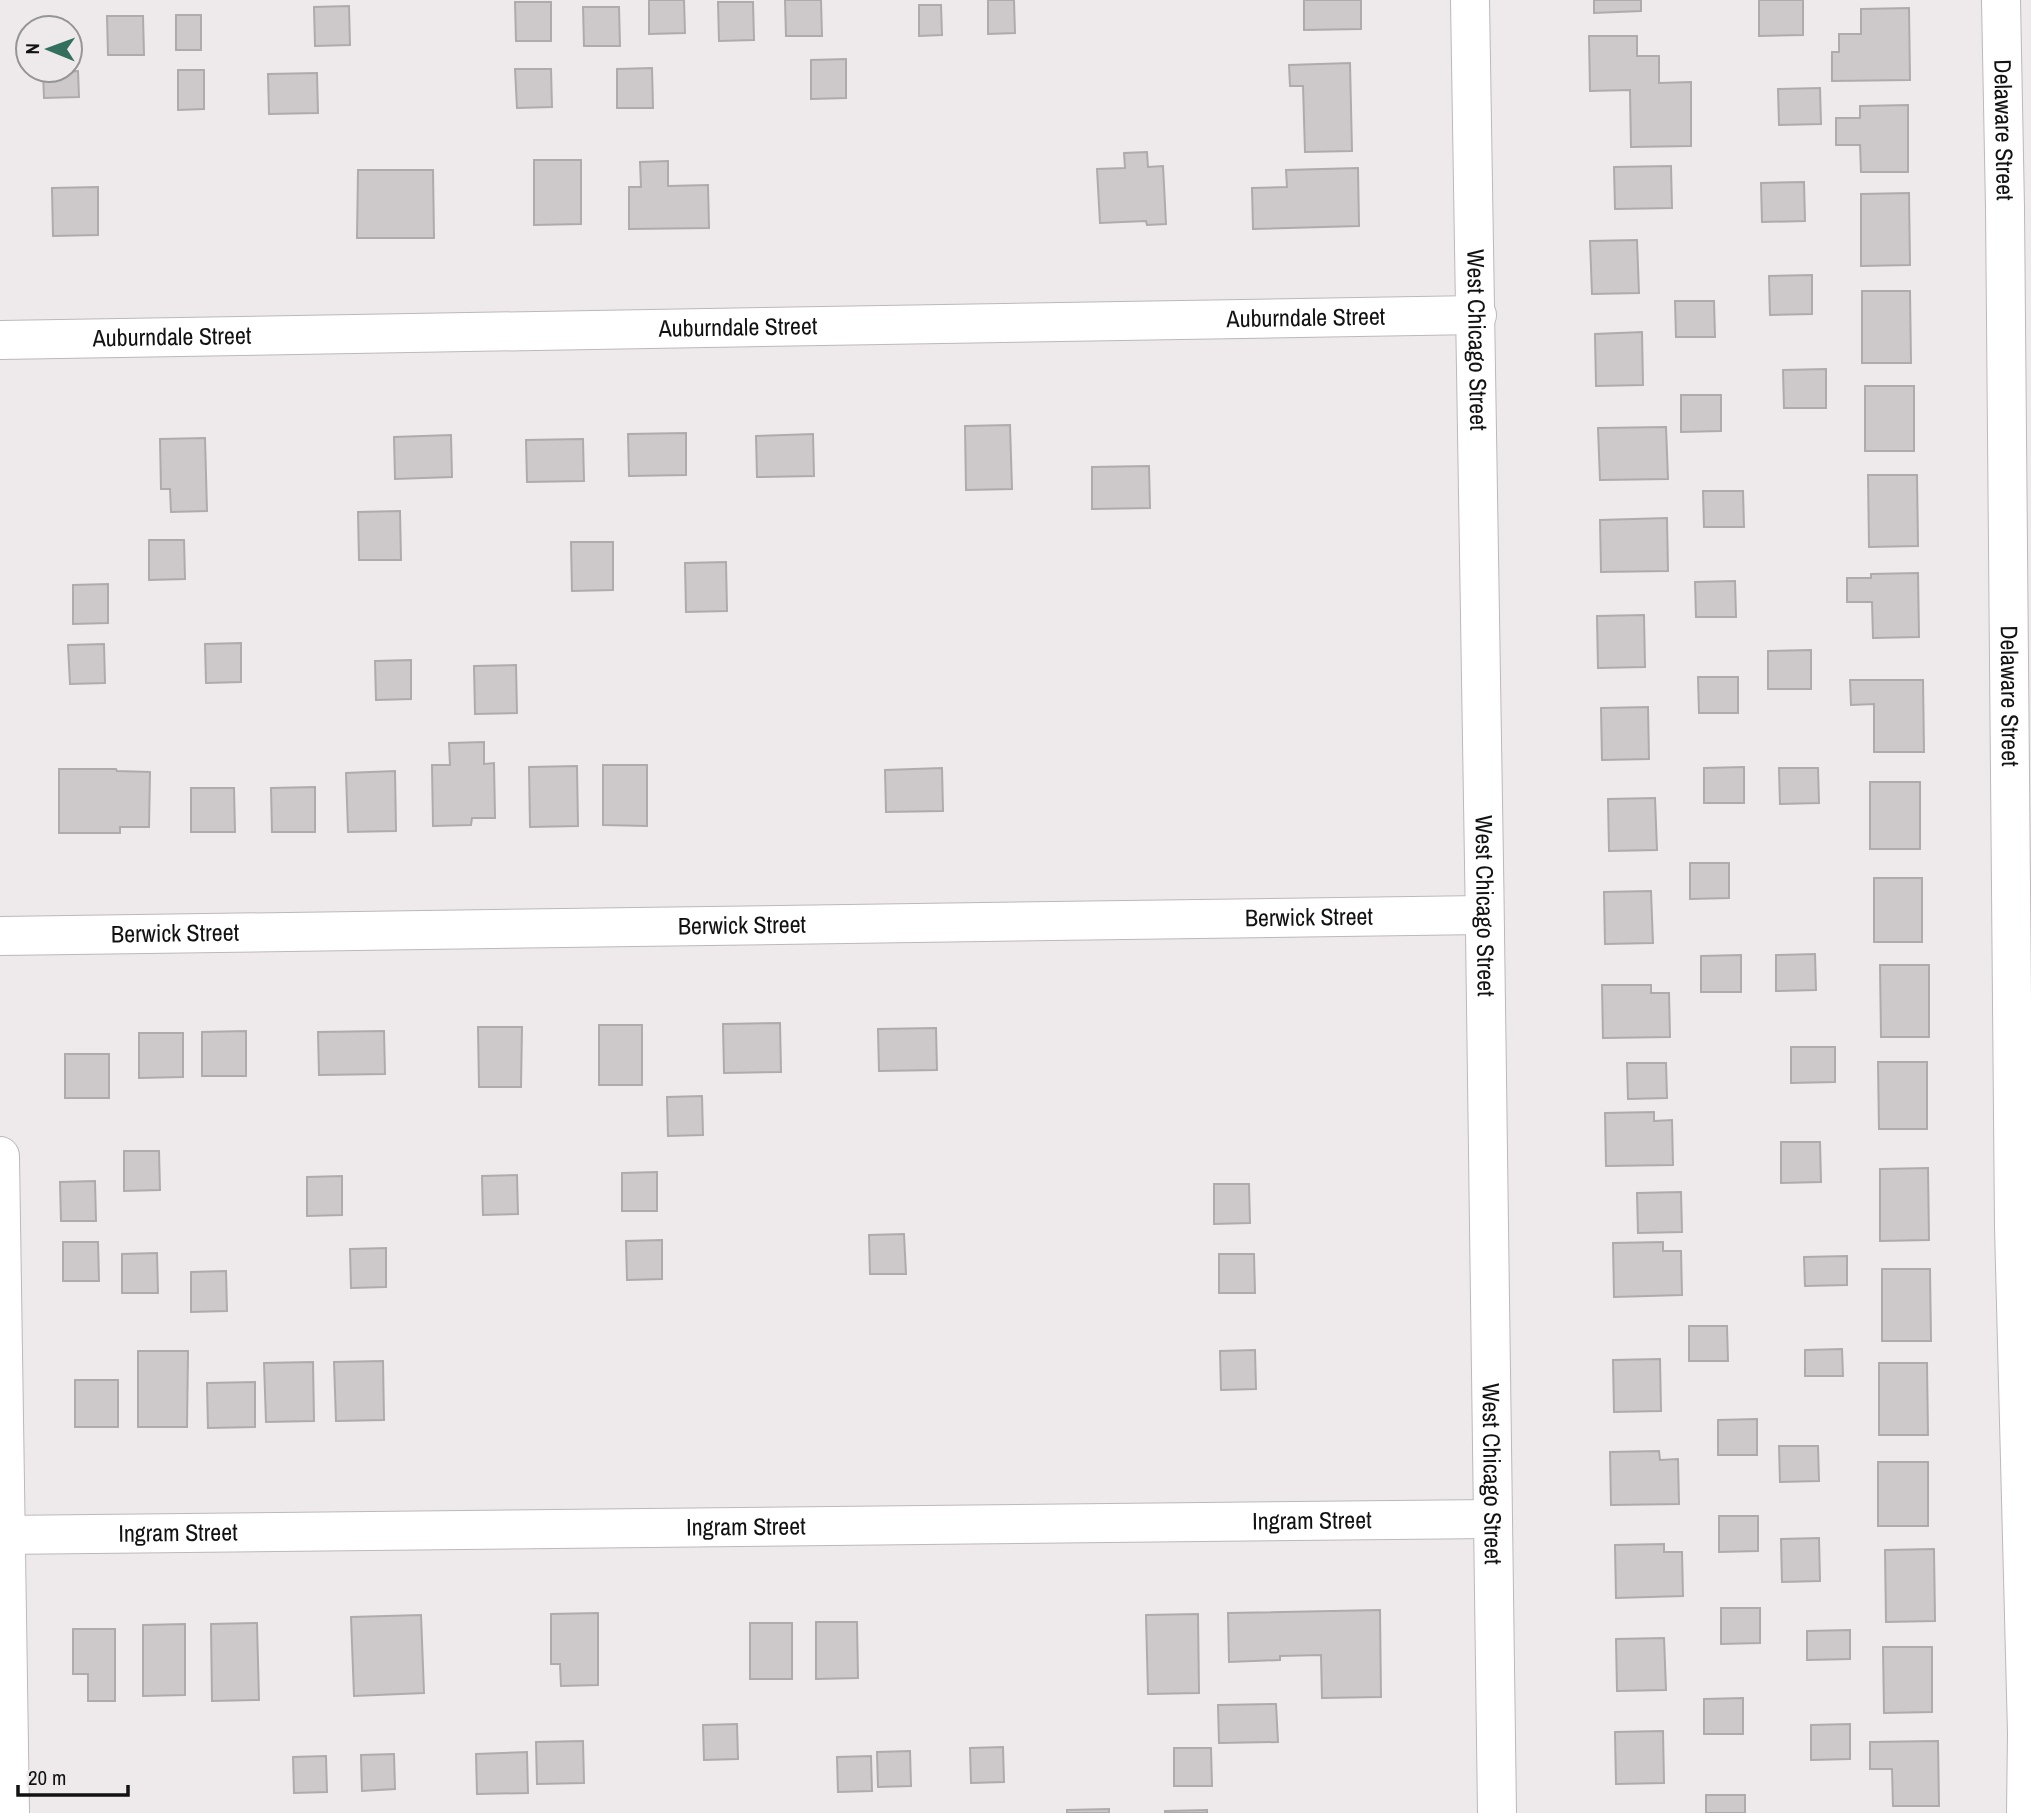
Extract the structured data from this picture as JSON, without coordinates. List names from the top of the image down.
{
  "streets": {
    "street": [
      "Delaware Street",
      "Auburndale Street",
      "West Chicago Street",
      "Berwick Street",
      "Ingram Street"
    ]
  },
  "crossings": [
    ["Auburndale Street", "West Chicago Street"],
    ["West Chicago Street", "Berwick Street"],
    ["West Chicago Street", "Ingram Street"]
  ],
  "scale_bar": "20 m",
  "north": "left"
}
